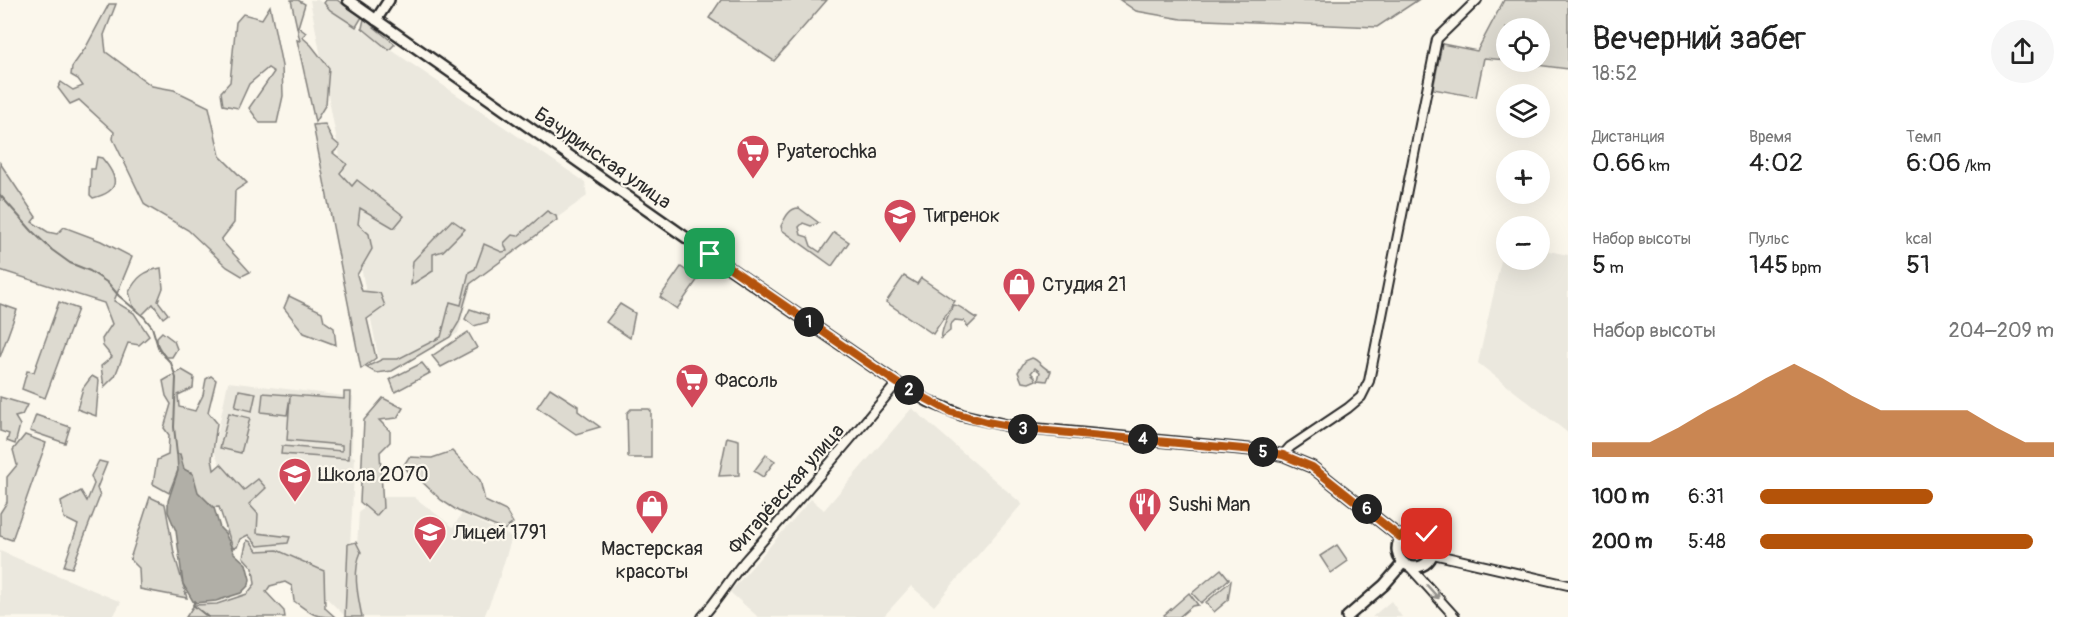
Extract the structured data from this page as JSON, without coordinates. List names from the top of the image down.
{
  "streets": {
    "street": ["Бачуринская улица", "Фитарёвская улица"]
  },
  "crossings": [
    ["Бачуринская улица", "Фитарёвская улица"]
  ],
  "places": {
    "supermarket": ["Pyaterochka", "Фасоль"],
    "school or university": ["Тигренок", "Школа 2070", "Лицей 1791"],
    "shop": ["Студия 21", "Мастерская красоты"],
    "restaurant": ["Sushi Man"]
  },
  "page": {
    "heading": ["Вечерний забег", "18:52"],
    "map_buttons": ["+", "−"],
    "stats": [
      ["Дистанция", "0.66 km"],
      ["Время", "4:02"],
      ["Темп", "6:06 /km"],
      ["Набор высоты", "5 m"],
      ["Пульс", "145 bpm"],
      ["kcal", "51"]
    ],
    "chart": ["Набор высоты", "204–209 m"],
    "pins": [
      "1",
      "2",
      "3",
      "4",
      "5",
      "6"
    ],
    "list": [
      {
        "name": "100 m",
        "note": "6:31"
      },
      {
        "name": "200 m",
        "note": "5:48"
      }
    ]
  }
}
